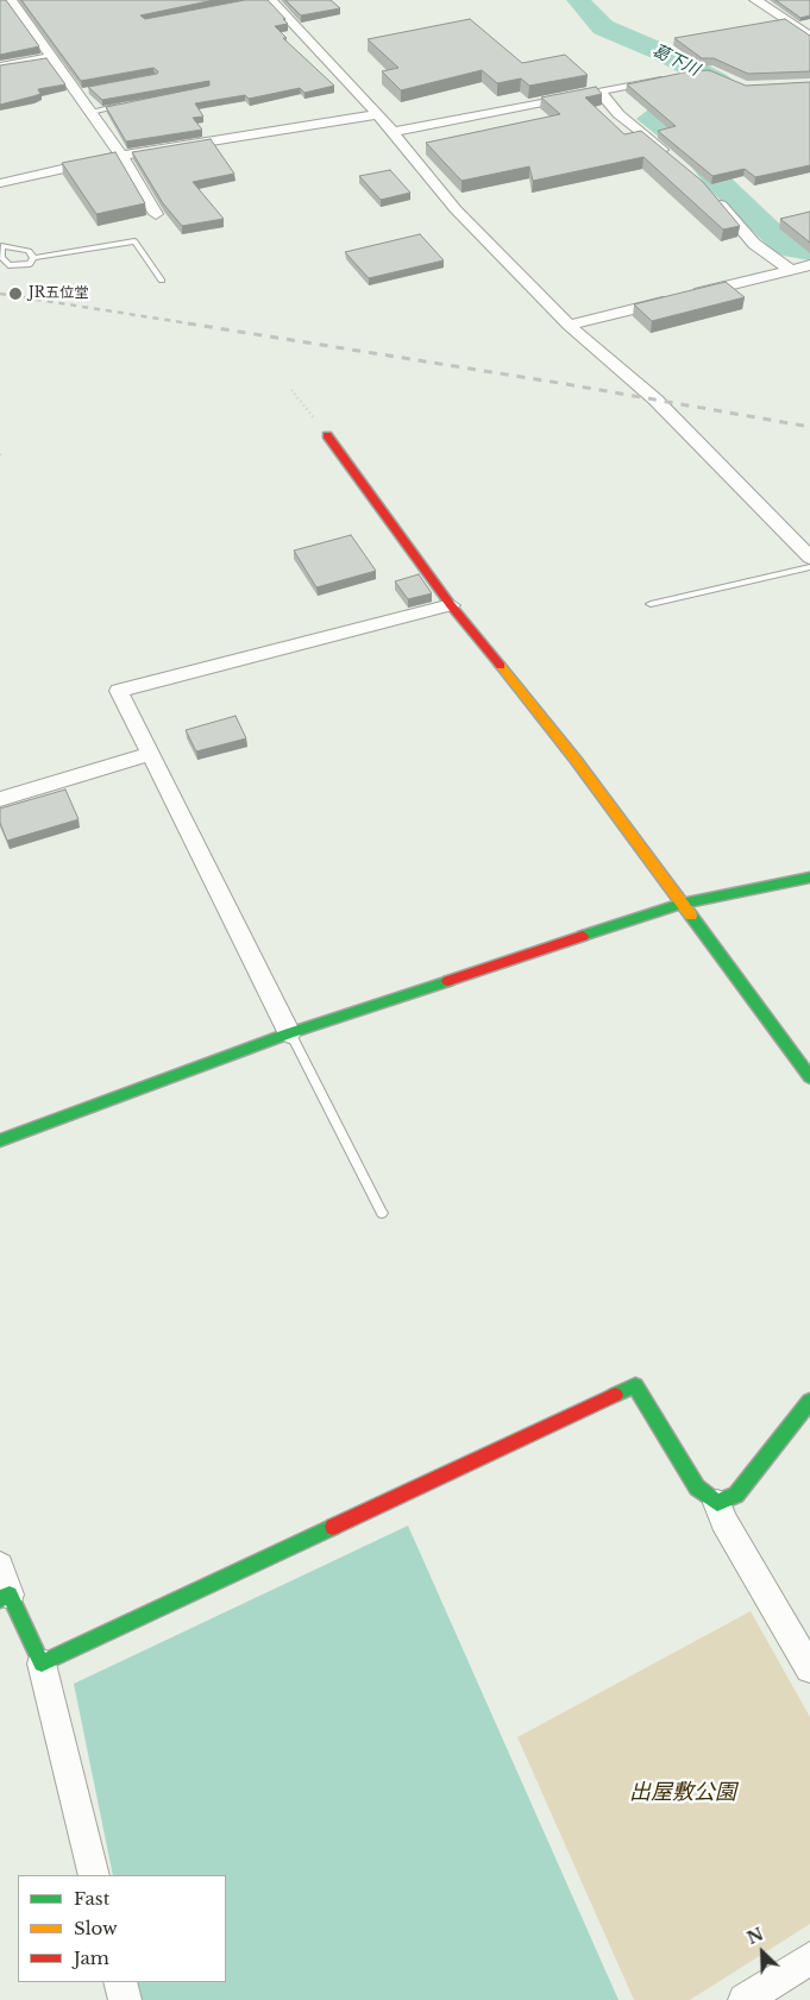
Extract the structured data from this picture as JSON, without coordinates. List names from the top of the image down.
{
  "water": ["葛下川"],
  "parks": ["出屋敷公園"],
  "places": ["JR五位堂"],
  "legend": ["Fast", "Slow", "Jam"],
  "north": "top left"
}
